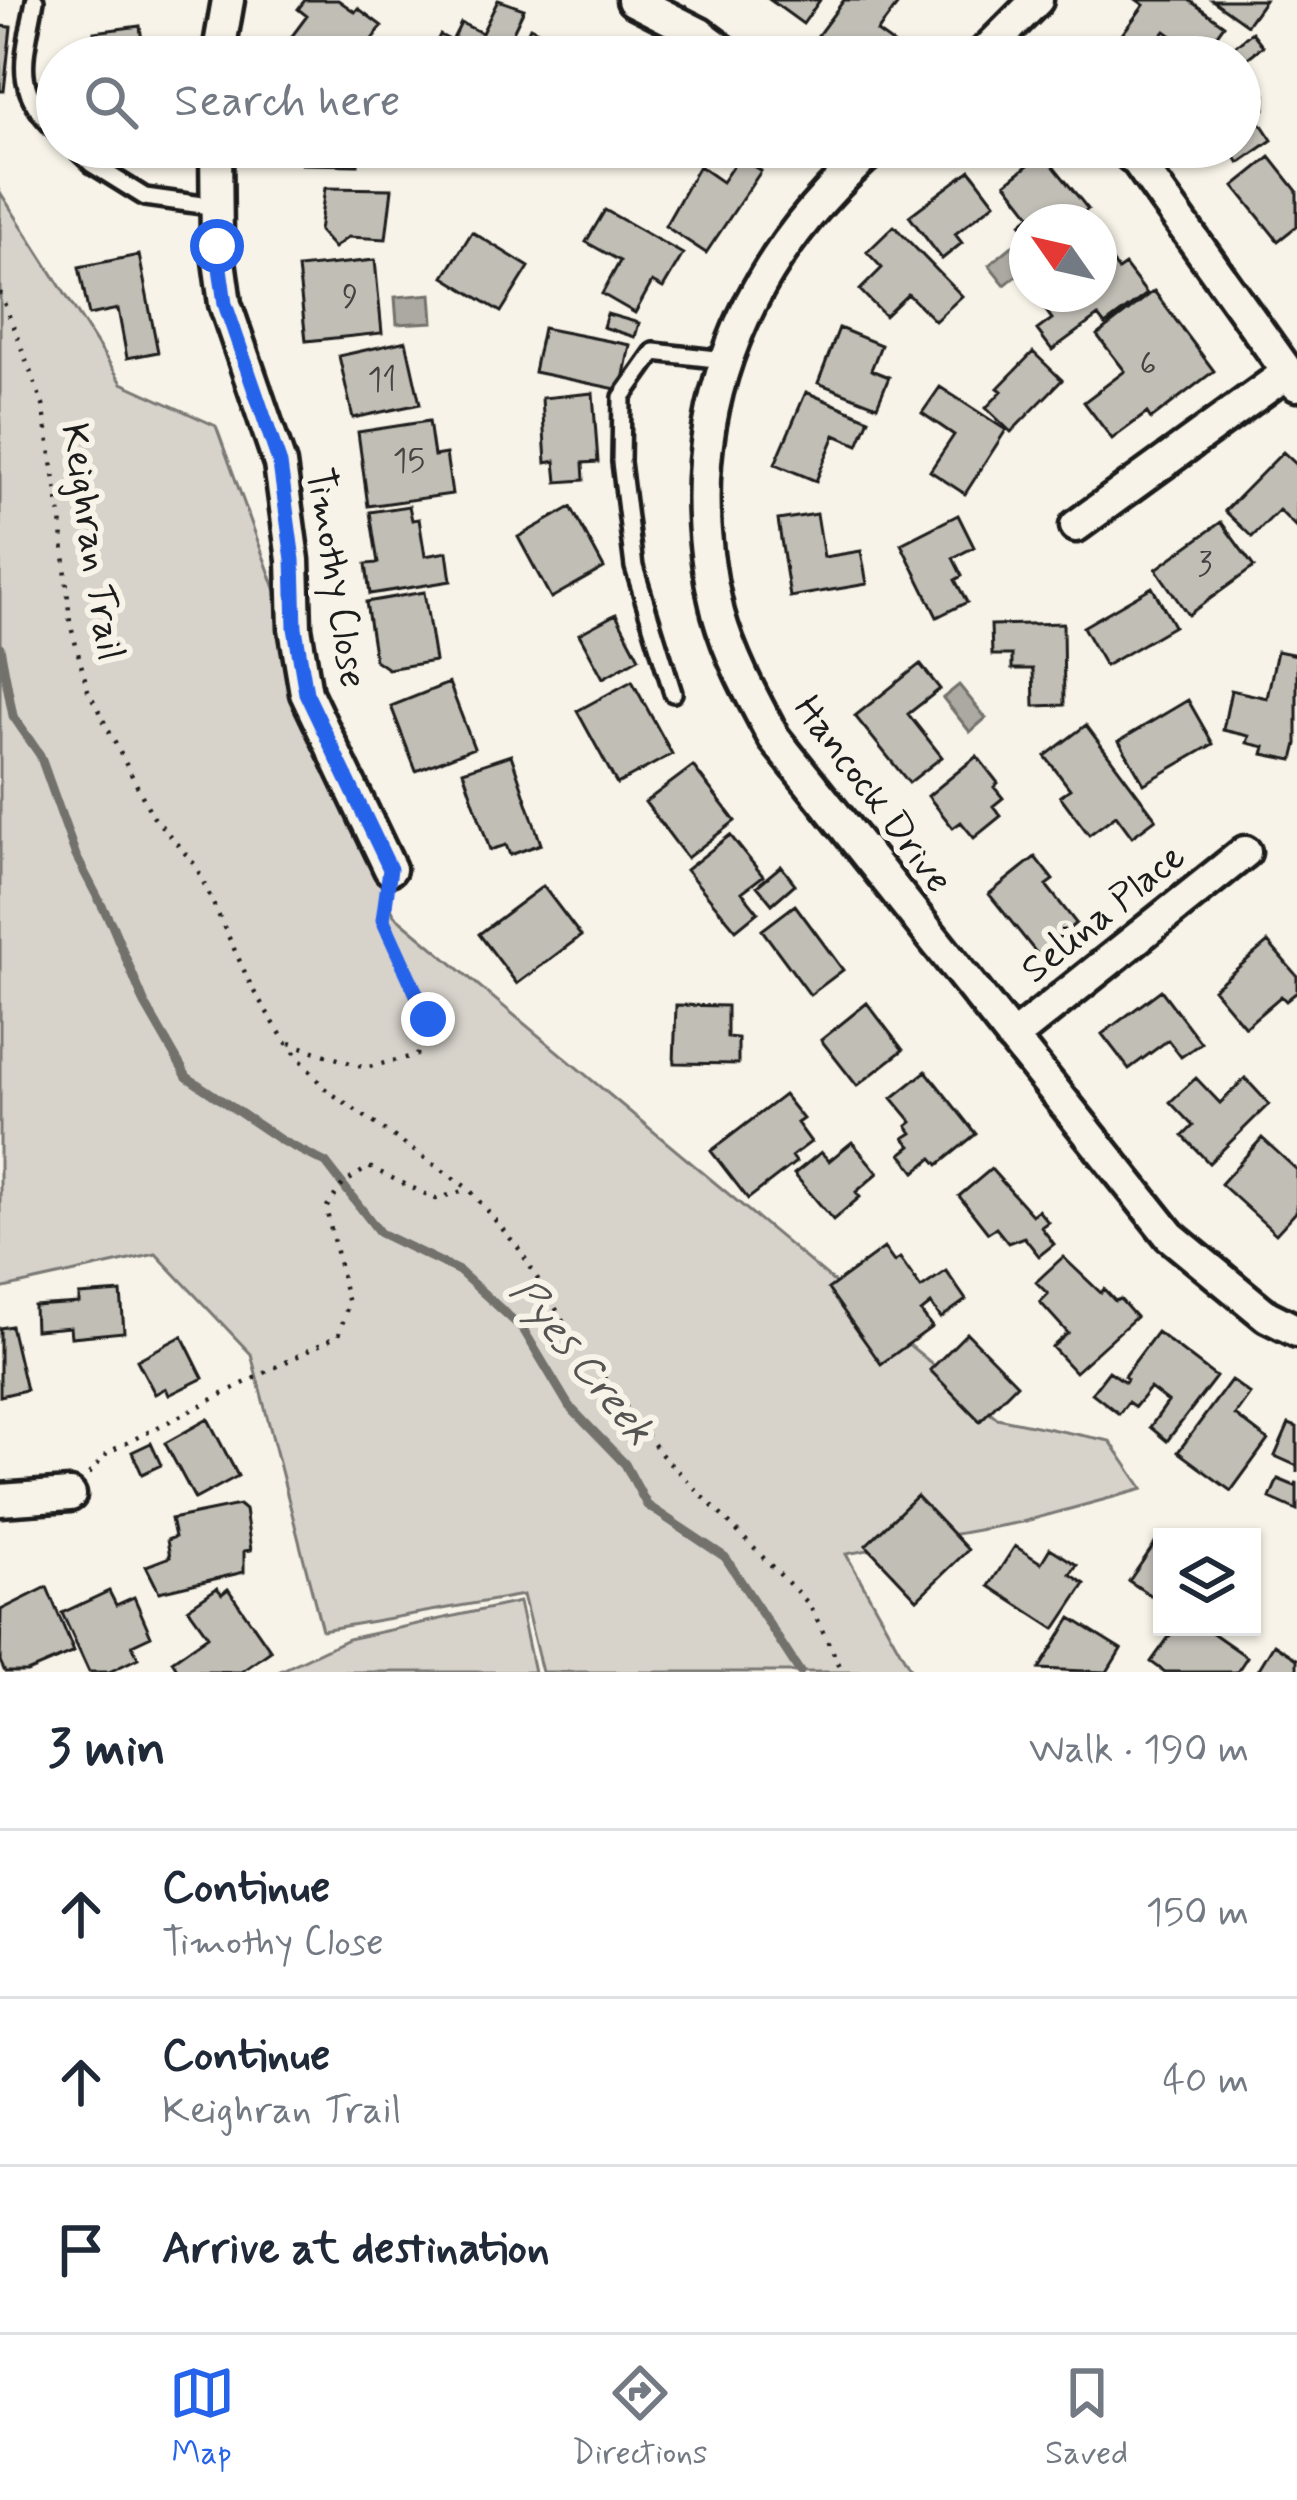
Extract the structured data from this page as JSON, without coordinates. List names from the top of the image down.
{
  "streets": {
    "street": ["Timothy Close", "Hancock Drive", "Selina Place"],
    "path": ["Keighran Trail"]
  },
  "crossings": [
    ["Hancock Drive", "Selina Place"]
  ],
  "water": ["Pyes Creek"],
  "house_numbers": [
    "9",
    "6",
    "11",
    "15",
    "3"
  ],
  "north": "top left",
  "page": {
    "search": "Search here",
    "heading": ["3 min", "Walk · 190 m"],
    "list": [
      ["Continue", "Timothy Close", "150 m"],
      ["Continue", "Keighran Trail", "40 m"],
      "Arrive at destination"
    ],
    "nav": ["Map", "Directions", "Saved"]
  }
}
